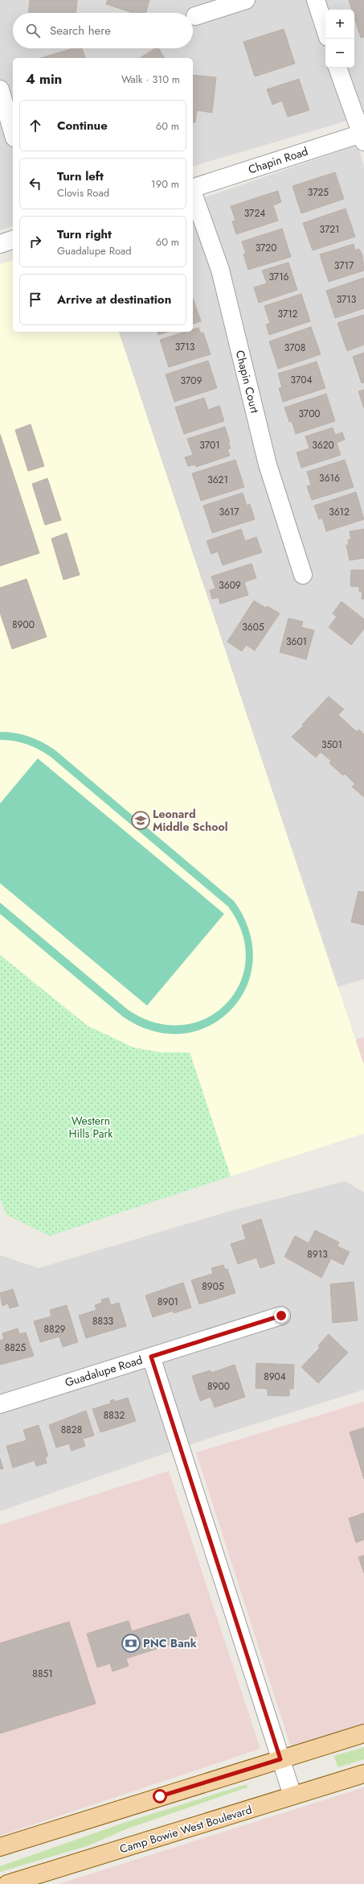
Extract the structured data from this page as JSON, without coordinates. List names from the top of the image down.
{
  "streets": {
    "main road": ["Camp Bowie West Boulevard"],
    "street": ["Chapin Road", "Chapin Court", "Guadalupe Road"]
  },
  "parks": ["Western Hills Park"],
  "places": {
    "school or university": ["Leonard Middle School"],
    "bank": ["PNC Bank"]
  },
  "house_numbers": [
    "3725",
    "3724",
    "3721",
    "3720",
    "3717",
    "3716",
    "3713",
    "3712",
    "3713",
    "3708",
    "3704",
    "3709",
    "3700",
    "3701",
    "3620",
    "3616",
    "3621",
    "3617",
    "3612",
    "3609",
    "8900",
    "3605",
    "3601",
    "3501",
    "8913",
    "8905",
    "8901",
    "8833",
    "8829",
    "8825",
    "8904",
    "8900",
    "8832",
    "8828",
    "8851"
  ],
  "page": {
    "map_buttons": ["+", "−"],
    "search": "Search here",
    "heading": ["4 min", "Walk · 310 m"],
    "list": [
      ["Continue", "60 m"],
      ["Turn left", "Clovis Road", "190 m"],
      ["Turn right", "Guadalupe Road", "60 m"],
      "Arrive at destination"
    ]
  }
}
